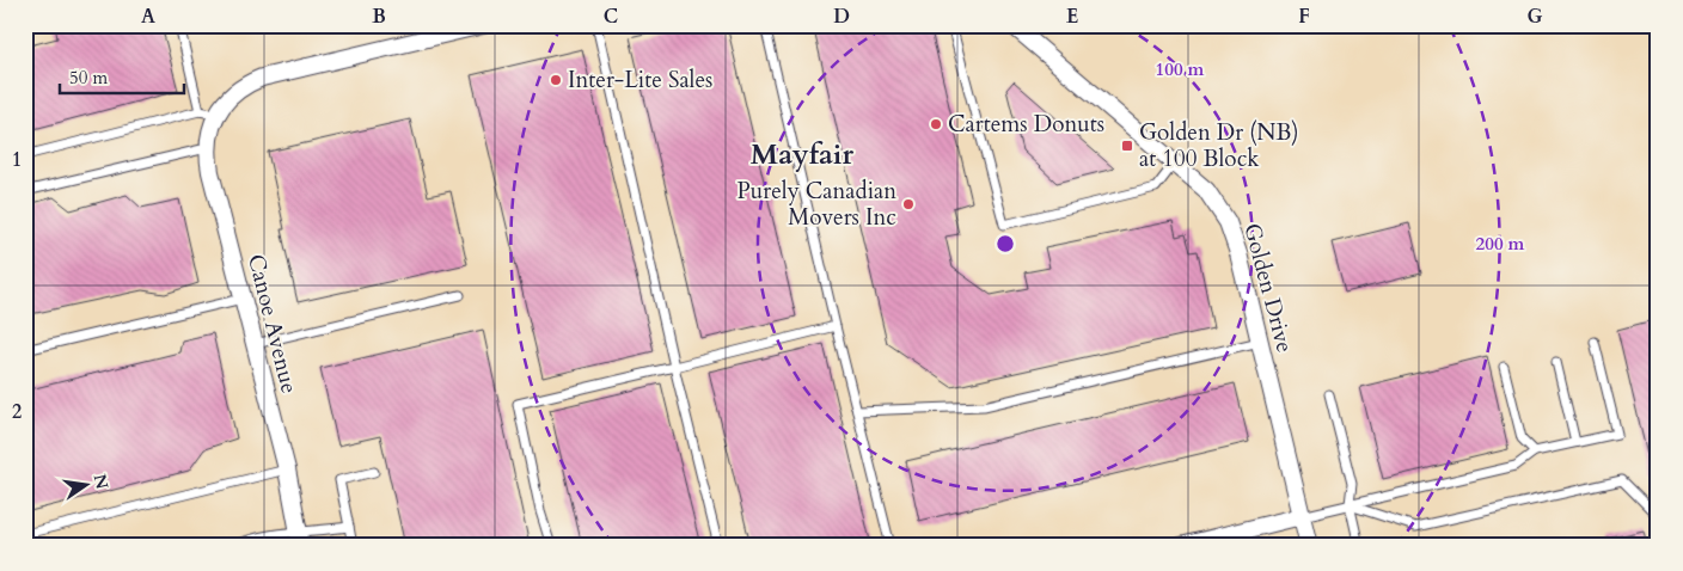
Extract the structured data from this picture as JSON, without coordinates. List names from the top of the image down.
{
  "streets": {
    "street": ["Golden Drive", "Canoe Avenue"]
  },
  "districts": ["Mayfair"],
  "places": {
    "other": ["Inter-Lite Sales", "Cartems Donuts", "Purely Canadian Movers Inc"],
    "transit": ["Golden Dr (NB) at 100 Block"]
  },
  "scale_bar": "50 m",
  "north": "right",
  "grid": {
    "columns": [
      "A",
      "B",
      "C",
      "D",
      "E",
      "F",
      "G"
    ],
    "rows": ["1", "2"]
  },
  "rings": ["100 m", "200 m"]
}
